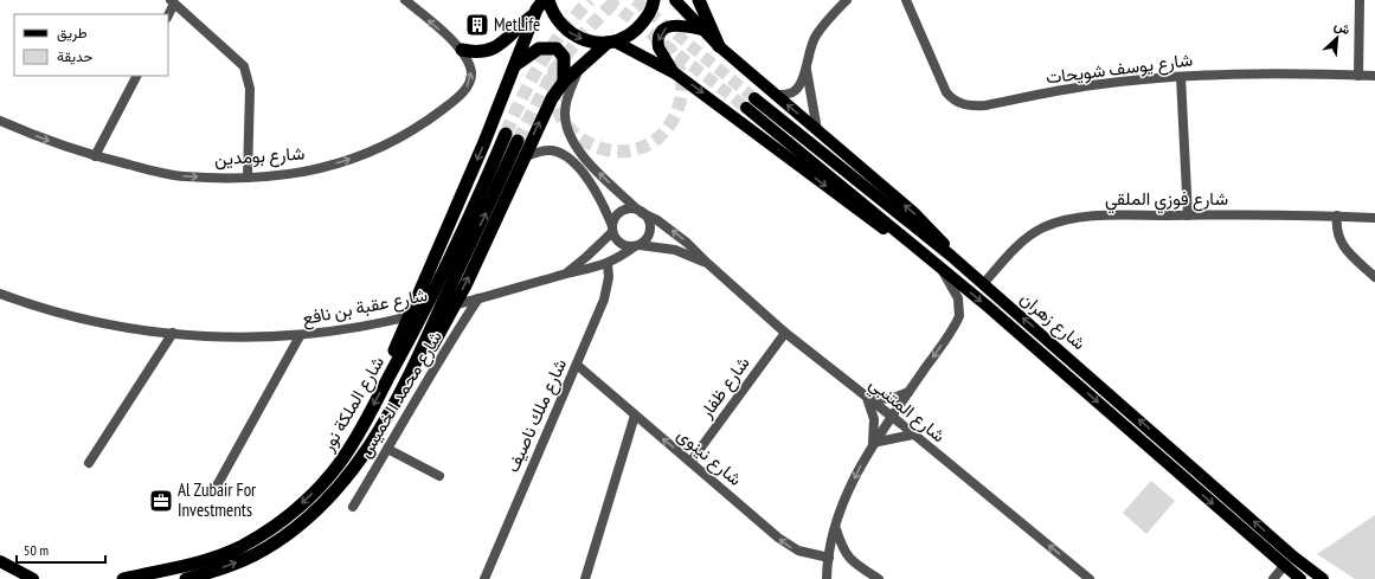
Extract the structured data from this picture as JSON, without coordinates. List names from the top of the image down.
{
  "streets": {
    "highway": ["شارع الملكة نور"],
    "main road": ["شارع زهران"],
    "street": [
      "شارع يوسف شويحات",
      "شارع بومدين",
      "شارع فوزي الملقي",
      "شارع عقبة بن نافع",
      "شارع ظفار",
      "شارع محمد الخميس",
      "شارع المتنبي",
      "شارع ملك ناصيف",
      "شارع نينوى"
    ]
  },
  "crossings": [
    ["شارع فوزي الملقي", "شارع زهران"],
    ["شارع عقبة بن نافع", "شارع محمد الخميس"],
    ["شارع عقبة بن نافع", "شارع المتنبي"],
    ["شارع عقبة بن نافع", "شارع ملك ناصيف"],
    ["شارع ظفار", "شارع المتنبي"],
    ["شارع ظفار", "شارع نينوى"],
    ["شارع ملك ناصيف", "شارع نينوى"]
  ],
  "one_way": ["شارع بومدين", "شارع المتنبي", "شارع نينوى"],
  "places": {
    "building": ["MetLife"],
    "office": ["Al Zubair For Investments"]
  },
  "legend": ["طريق", "حديقة"],
  "scale_bar": "50 m",
  "north": "top right"
}
